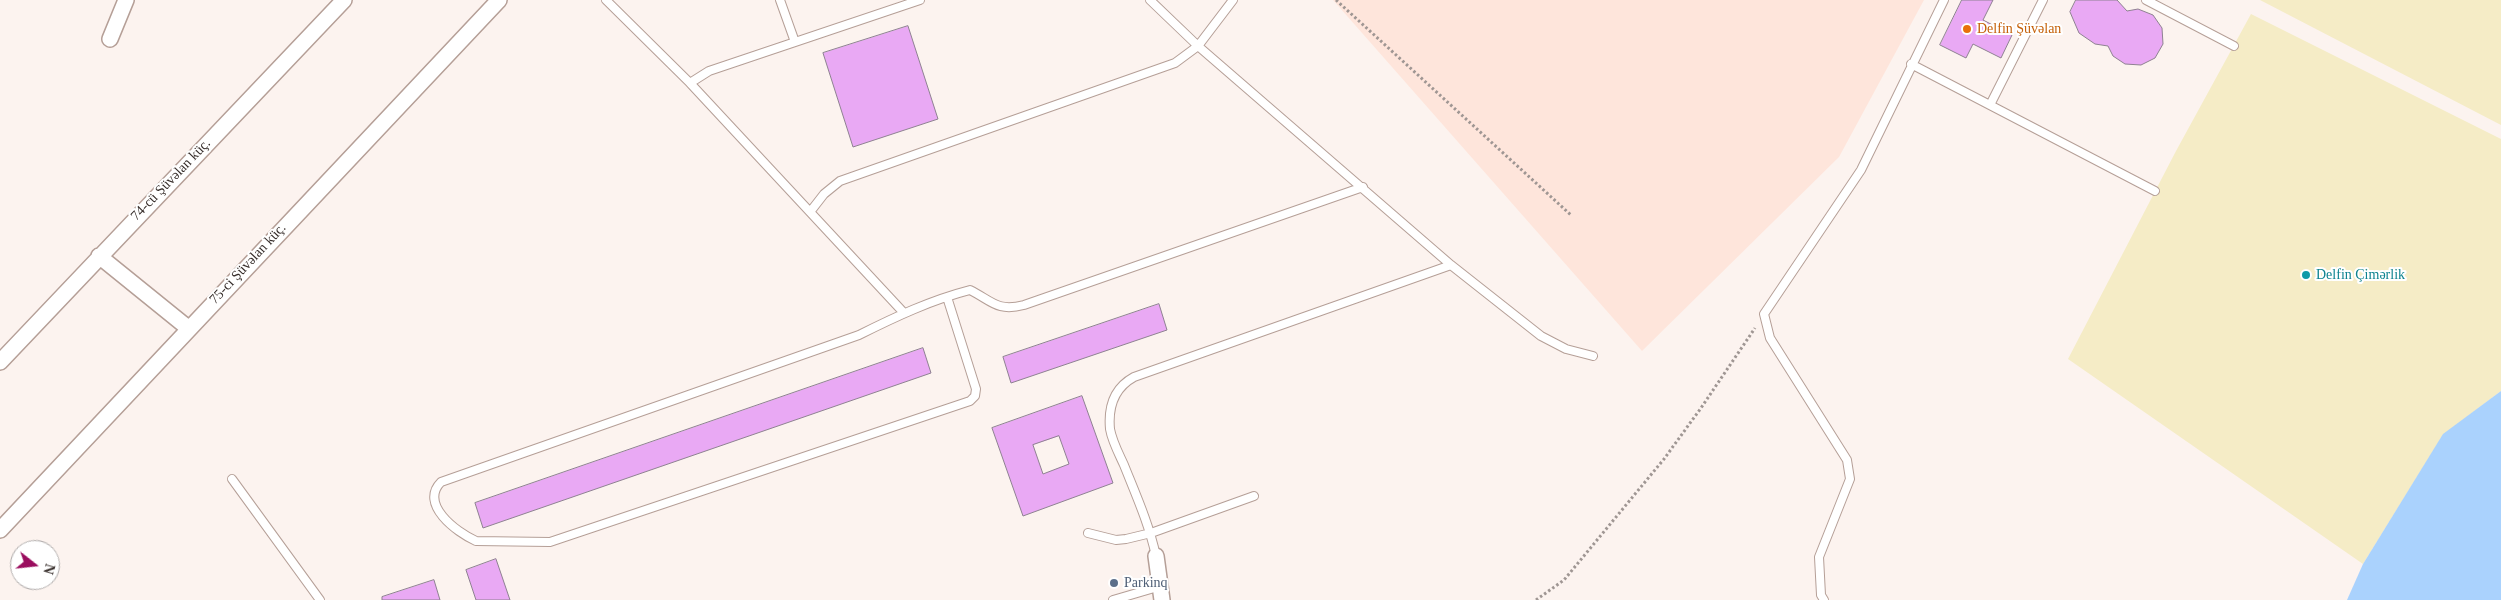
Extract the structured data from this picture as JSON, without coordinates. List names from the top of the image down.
{
  "streets": {
    "street": ["74-cü Şüvəlan küç.", "75-ci Şüvəlan küç."]
  },
  "places": ["Delfin Şüvəlan", "Delfin Çimərlik", "Parkinq"],
  "north": "right"
}
